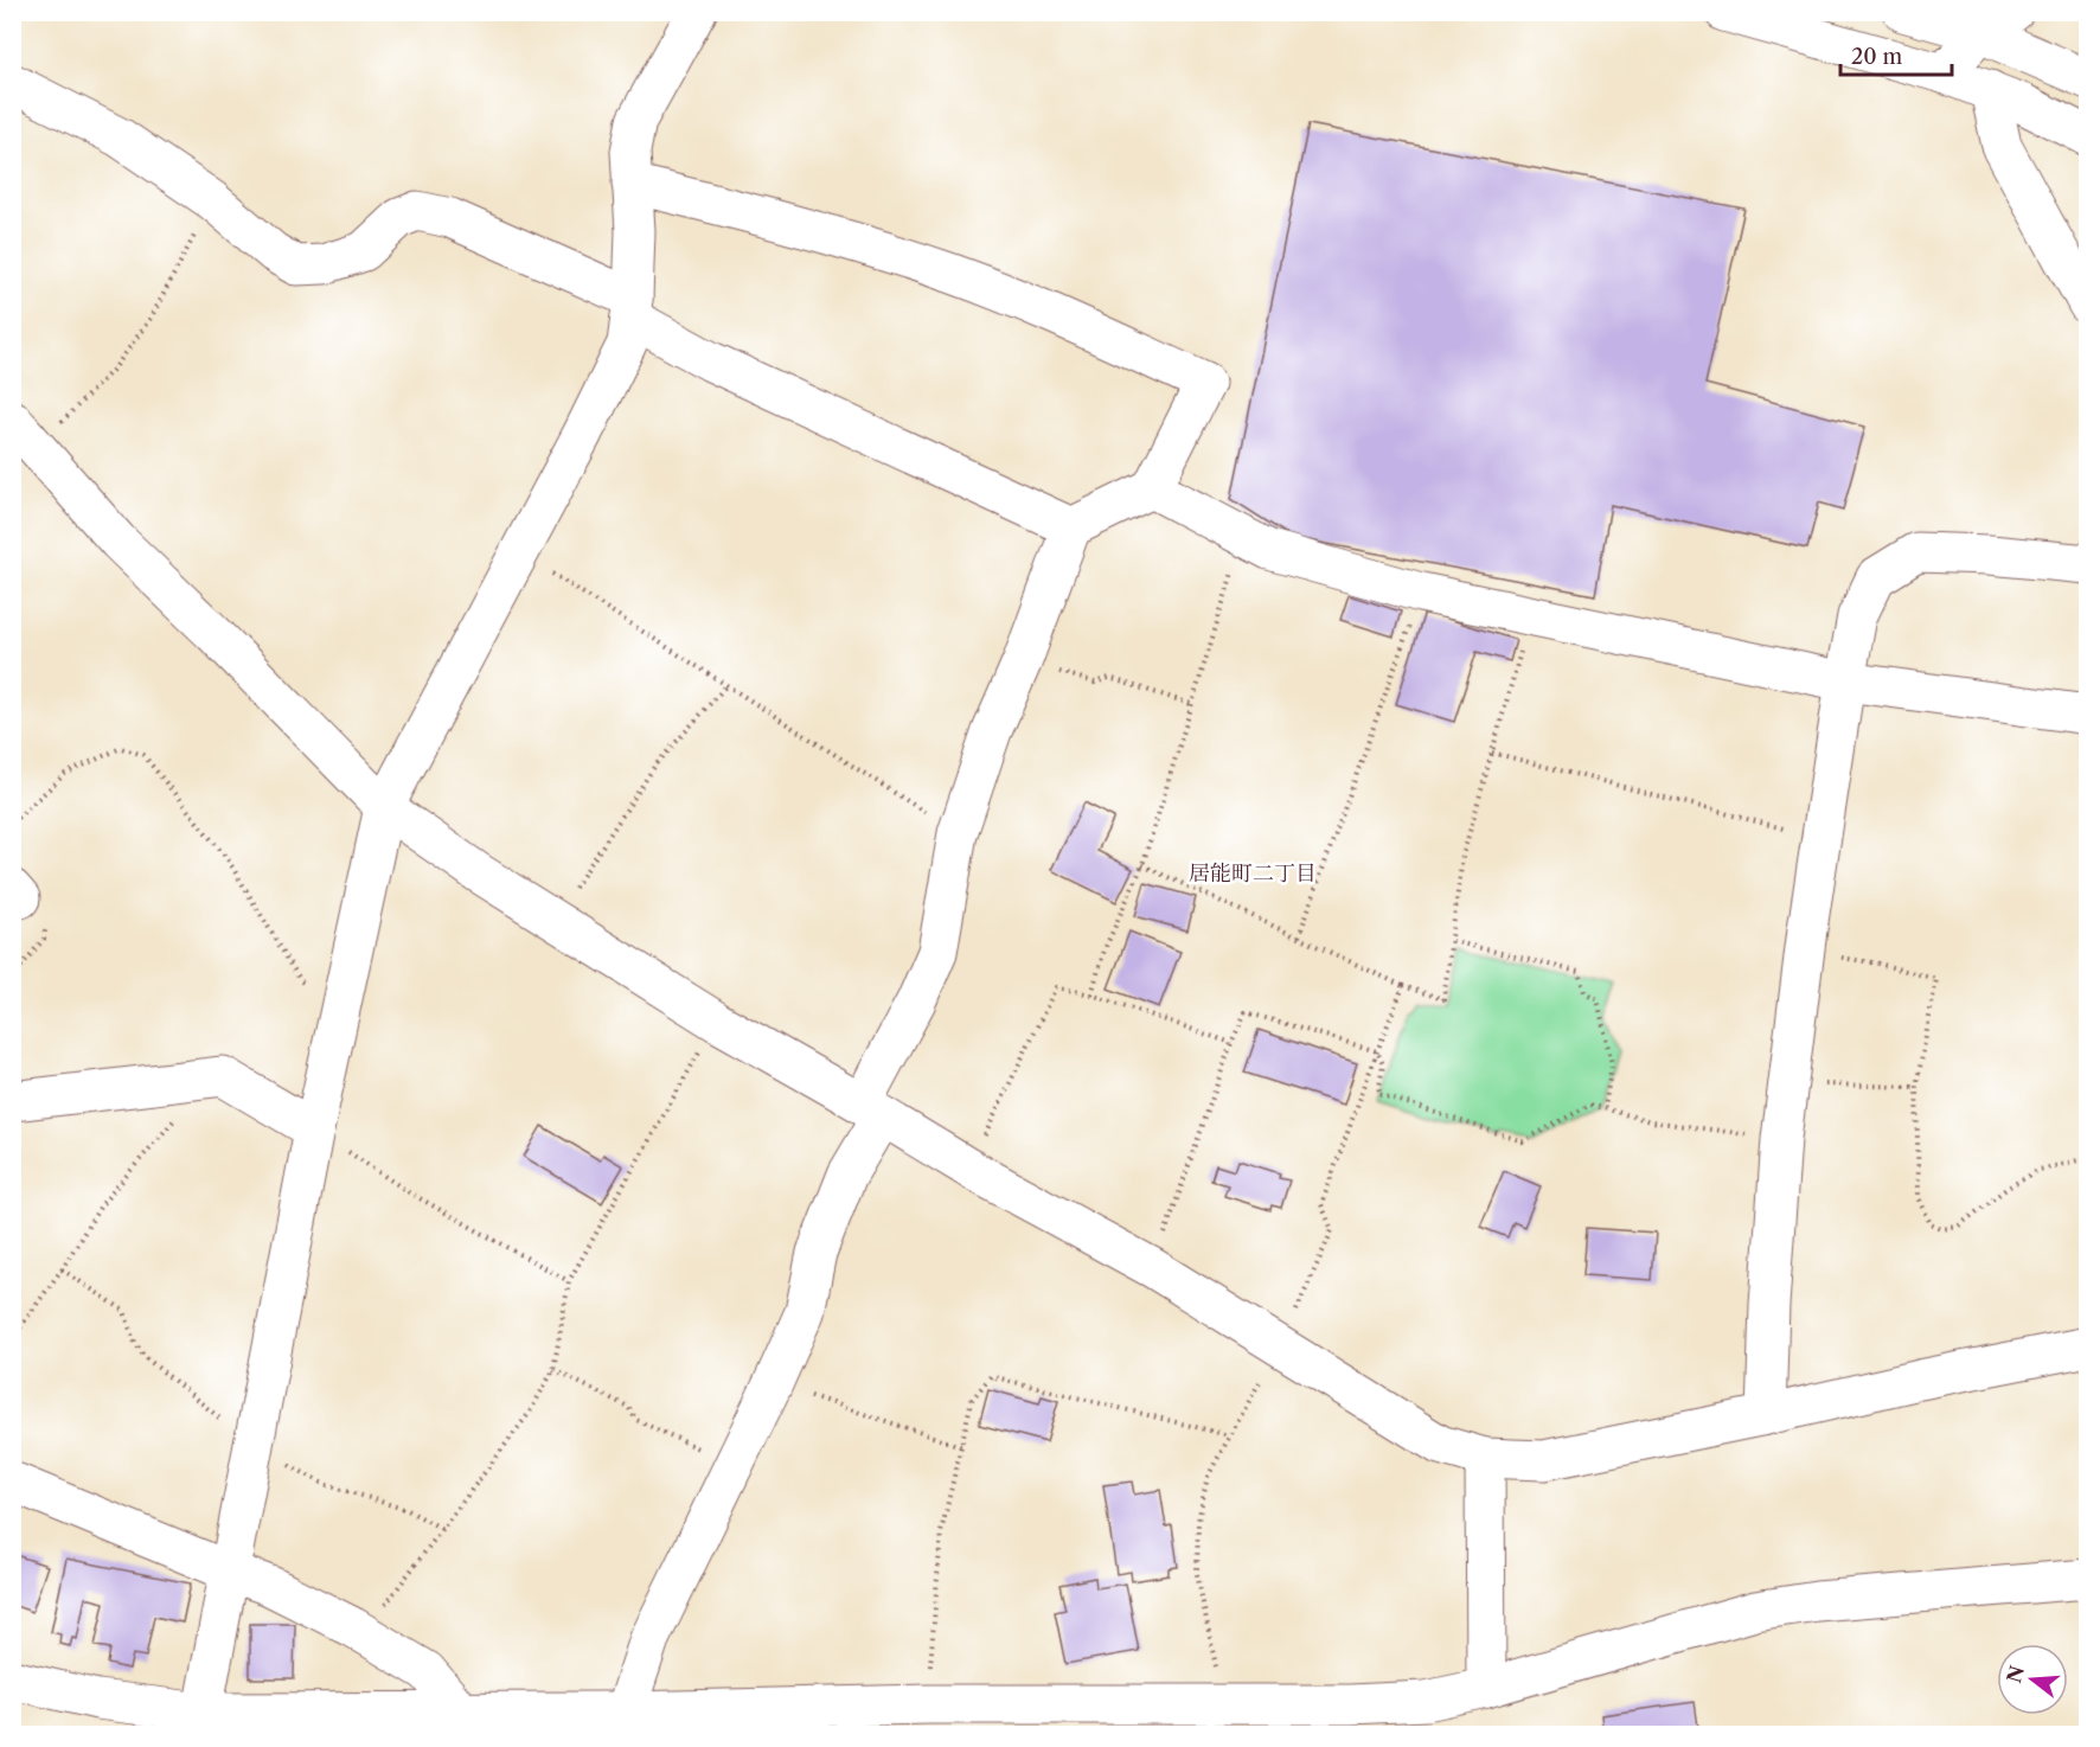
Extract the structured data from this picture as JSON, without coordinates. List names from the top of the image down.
{
  "districts": ["居能町二丁目"],
  "scale_bar": "20 m",
  "north": "left"
}
